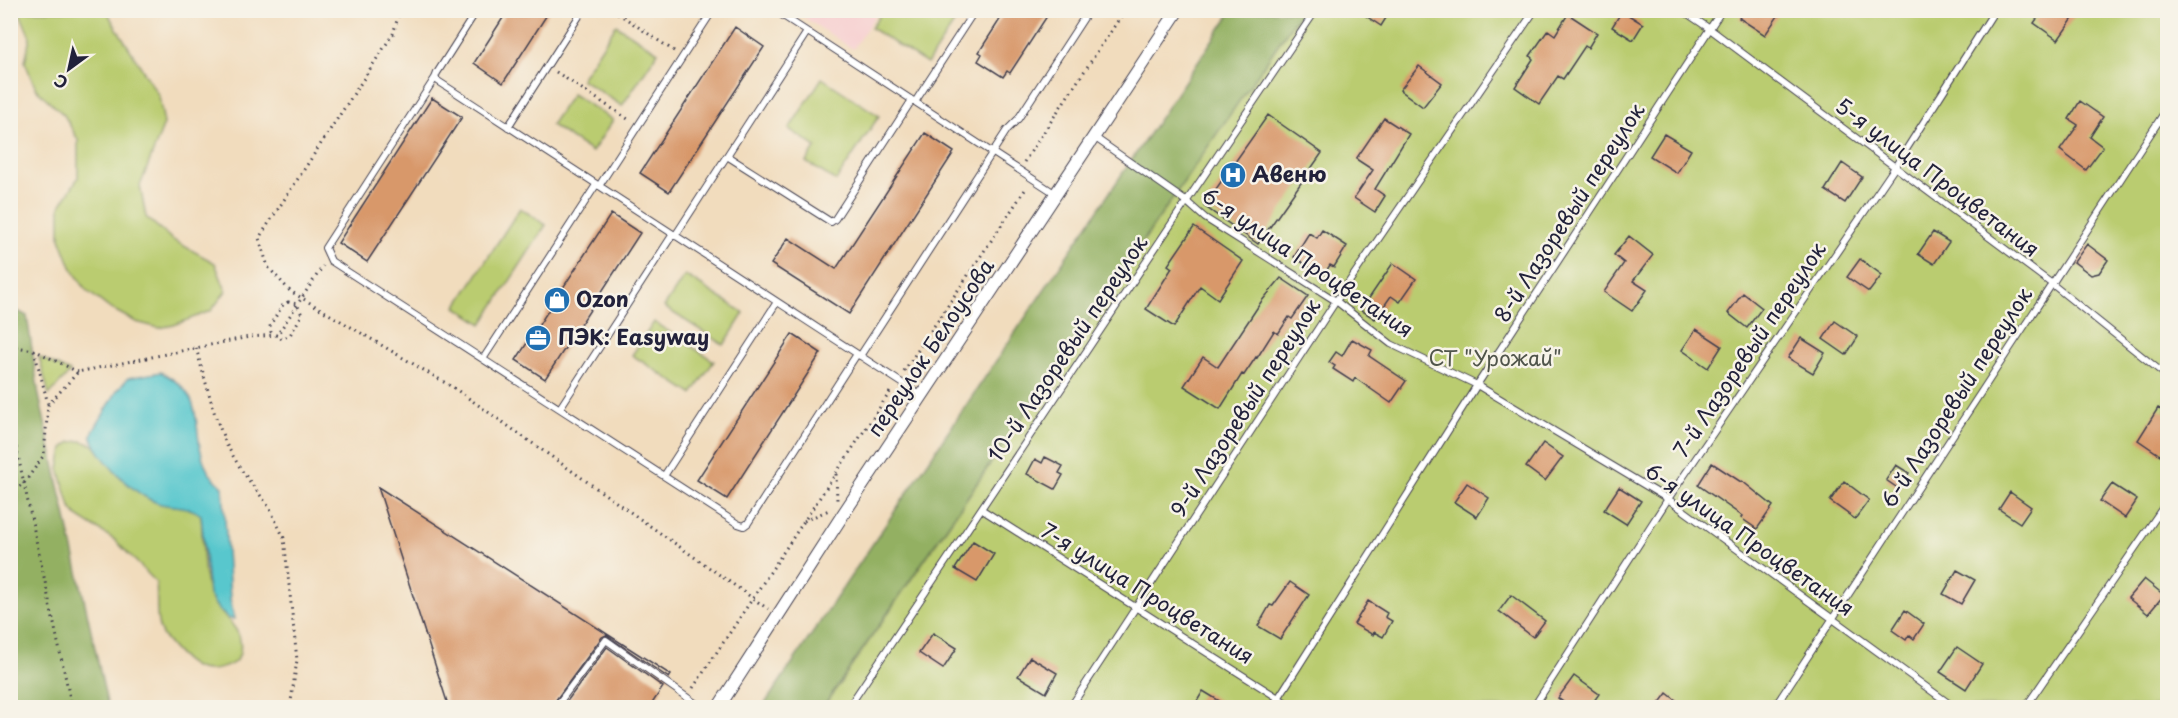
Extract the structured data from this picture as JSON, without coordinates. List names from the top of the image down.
{
  "streets": {
    "street": ["переулок Белоусова"],
    "lane": [
      "5-я улица Процветания",
      "8-й Лазоревый переулок",
      "6-я улица Процветания",
      "10-й Лазоревый переулок",
      "7-й Лазоревый переулок",
      "6-й Лазоревый переулок",
      "9-й Лазоревый переулок",
      "7-я улица Процветания"
    ]
  },
  "crossings": [
    ["5-я улица Процветания", "8-й Лазоревый переулок"],
    ["5-я улица Процветания", "7-й Лазоревый переулок"],
    ["5-я улица Процветания", "6-й Лазоревый переулок"],
    ["8-й Лазоревый переулок", "6-я улица Процветания"],
    ["8-й Лазоревый переулок", "7-я улица Процветания"],
    ["6-я улица Процветания", "переулок Белоусова"],
    ["6-я улица Процветания", "10-й Лазоревый переулок"],
    ["6-я улица Процветания", "7-й Лазоревый переулок"],
    ["6-я улица Процветания", "6-й Лазоревый переулок"],
    ["6-я улица Процветания", "9-й Лазоревый переулок"],
    ["10-й Лазоревый переулок", "7-я улица Процветания"],
    ["9-й Лазоревый переулок", "7-я улица Процветания"]
  ],
  "parks": ["СТ \"Урожай\""],
  "places": {
    "hospital": ["Авеню"],
    "shop": ["Ozon"],
    "office": ["ПЭК: Easyway"]
  },
  "north": "bottom left"
}
